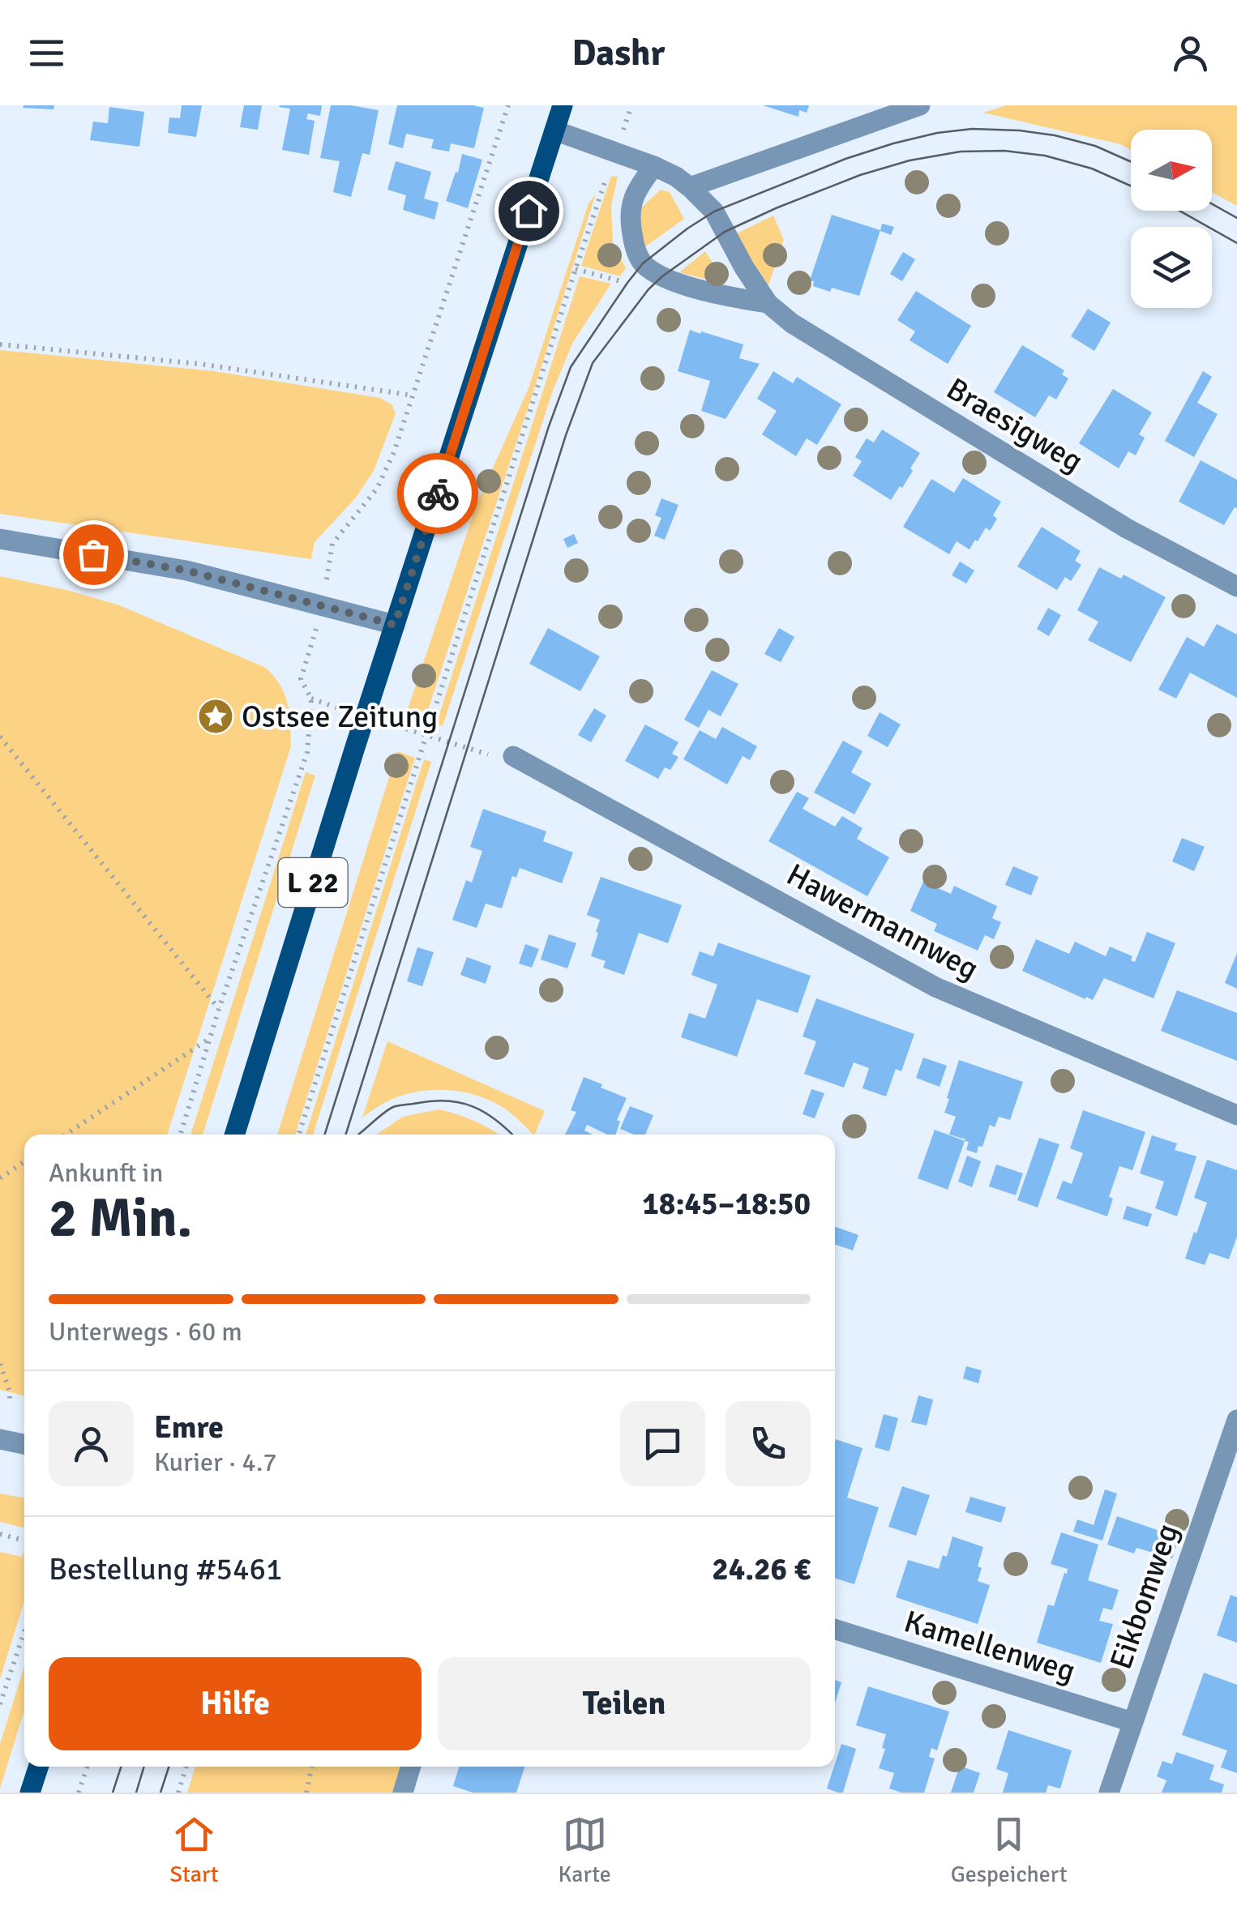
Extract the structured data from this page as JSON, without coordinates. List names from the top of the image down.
{
  "streets": {
    "main road": ["L 22"],
    "street": [
      "Braesigweg",
      "Hawermannweg",
      "Eikbomweg",
      "Kamellenweg"
    ]
  },
  "crossings": [
    ["Eikbomweg", "Kamellenweg"]
  ],
  "places": {
    "place": ["Ostsee Zeitung"]
  },
  "north": "right",
  "page": {
    "header": "Dashr",
    "heading": ["2 Min.", "Ankunft in", "18:45–18:50"],
    "panel": [
      "Emre",
      "Kurier · 4.7",
      "Bestellung #5461",
      "24.26 €"
    ],
    "bar": "Unterwegs · 60 m",
    "buttons": ["Hilfe", "Teilen"],
    "tabs": ["Start", "Karte", "Gespeichert"]
  }
}
